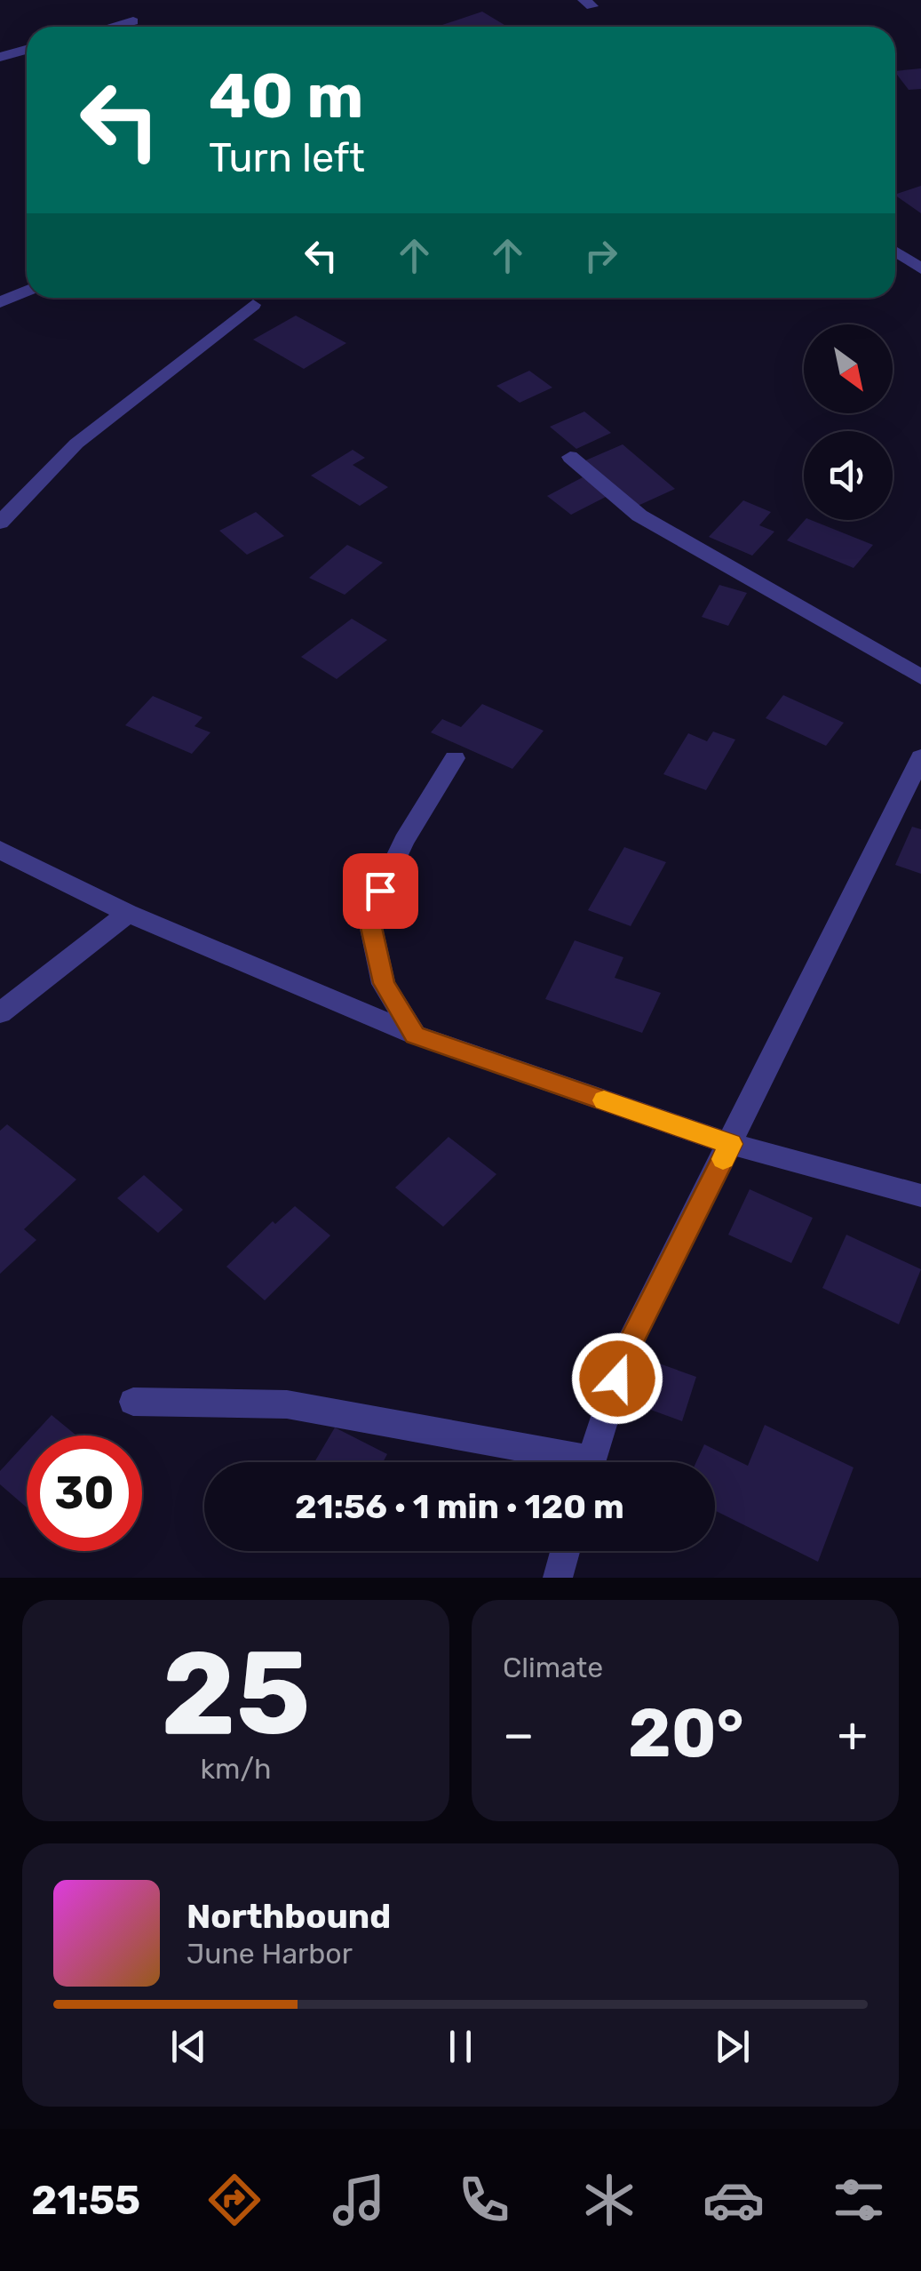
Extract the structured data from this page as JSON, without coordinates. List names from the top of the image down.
{
  "north": "bottom right",
  "page": {
    "turn": ["40 m", "Turn left"],
    "limit": "30",
    "trip": "21:56 · 1 min · 120 m",
    "tile": [
      ["25", "km/h"],
      "Climate"
    ],
    "heat": ["−", "20°", "+"],
    "song": ["Northbound", "June Harbor"],
    "tabs": "21:55"
  }
}
